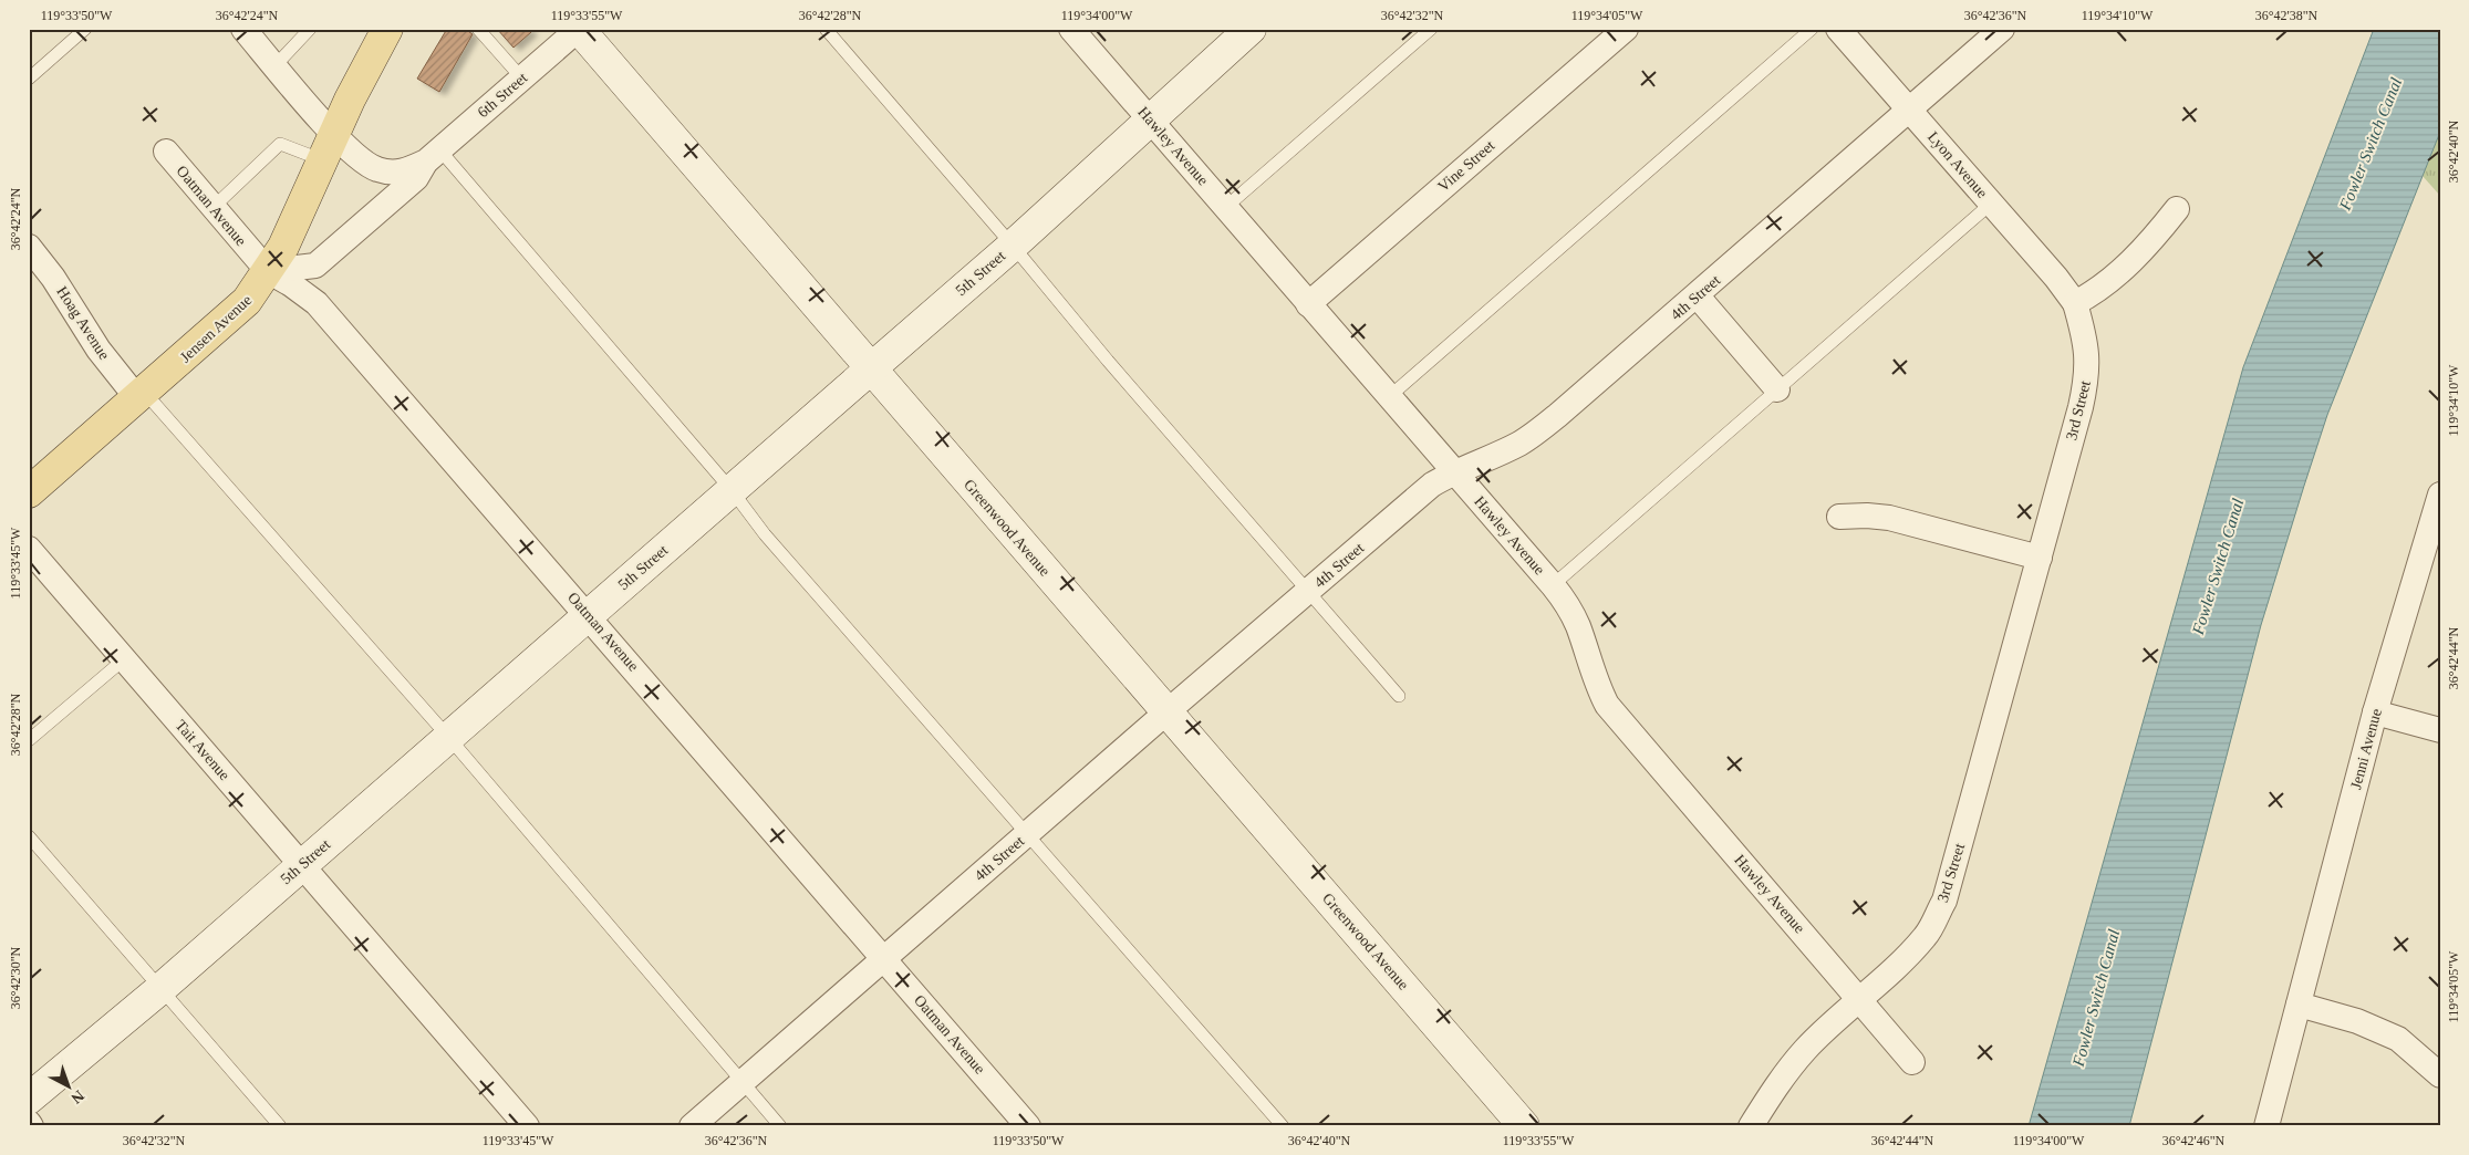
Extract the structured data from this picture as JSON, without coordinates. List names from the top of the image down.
{
  "streets": {
    "main road": ["Jensen Avenue"],
    "street": [
      "6th Street",
      "Hawley Avenue",
      "Lyon Avenue",
      "Vine Street",
      "Oatman Avenue",
      "5th Street",
      "4th Street",
      "Hoag Avenue",
      "3rd Street",
      "Greenwood Avenue",
      "Jenni Avenue",
      "Tait Avenue"
    ]
  },
  "crossings": [
    ["6th Street", "Oatman Avenue"],
    ["6th Street", "Jensen Avenue"],
    ["6th Street", "Greenwood Avenue"],
    ["Hawley Avenue", "Vine Street"],
    ["Hawley Avenue", "5th Street"],
    ["Hawley Avenue", "4th Street"],
    ["Hawley Avenue", "3rd Street"],
    ["Lyon Avenue", "4th Street"],
    ["Lyon Avenue", "3rd Street"],
    ["Oatman Avenue", "5th Street"],
    ["Oatman Avenue", "4th Street"],
    ["Oatman Avenue", "Jensen Avenue"],
    ["5th Street", "Greenwood Avenue"],
    ["5th Street", "Tait Avenue"],
    ["4th Street", "Greenwood Avenue"],
    ["Hoag Avenue", "Jensen Avenue"]
  ],
  "water": ["Fowler Switch Canal"],
  "north": "bottom right",
  "coordinates": [
    "119°33'50\"W",
    "36°42'24\"N",
    "119°33'55\"W",
    "36°42'28\"N",
    "119°34'00\"W",
    "36°42'32\"N",
    "119°34'05\"W",
    "36°42'36\"N",
    "119°34'10\"W",
    "36°42'38\"N",
    "36°42'40\"N",
    "119°33'45\"W",
    "36°42'44\"N",
    "36°42'30\"N",
    "36°42'46\"N"
  ]
}
